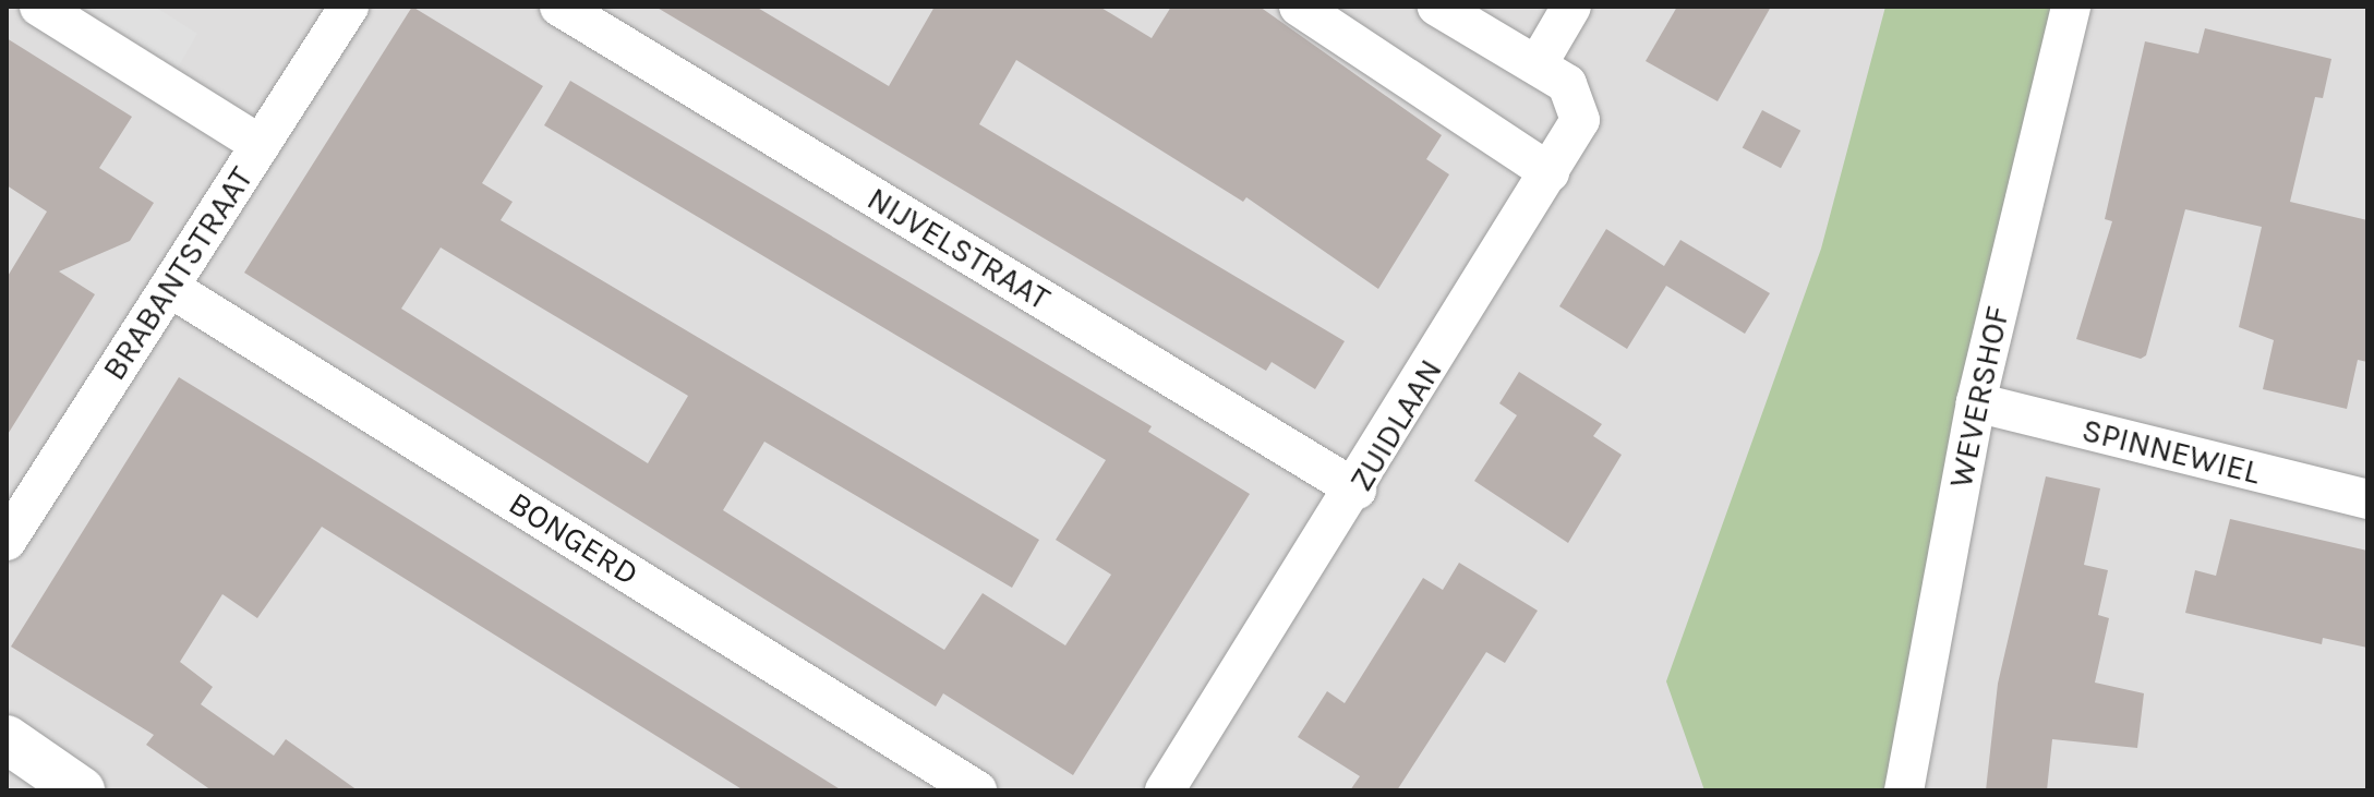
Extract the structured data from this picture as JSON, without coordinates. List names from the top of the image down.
{
  "streets": {
    "street": [
      "NIJVELSTRAAT",
      "BRABANTSTRAAT",
      "WEVERSHOF",
      "ZUIDLAAN",
      "SPINNEWIEL",
      "BONGERD"
    ]
  },
  "crossings": [
    ["NIJVELSTRAAT", "ZUIDLAAN"],
    ["BRABANTSTRAAT", "BONGERD"],
    ["WEVERSHOF", "SPINNEWIEL"]
  ]
}
